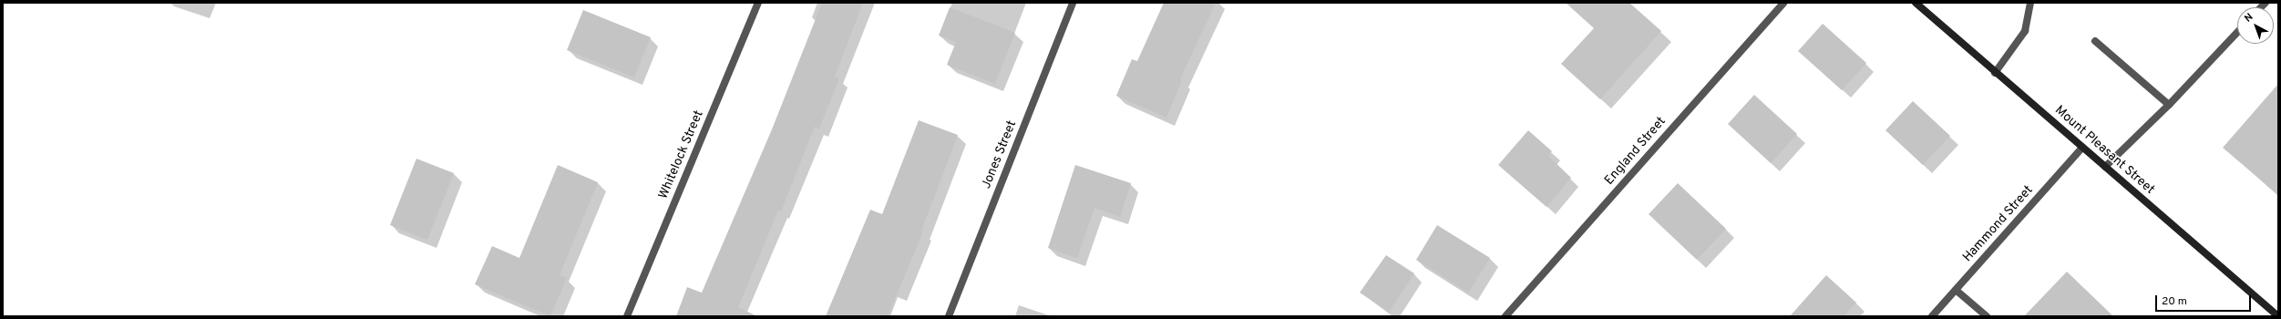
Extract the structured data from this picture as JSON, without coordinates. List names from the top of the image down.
{
  "streets": {
    "main road": ["Mount Pleasant Street"],
    "street": [
      "England Street",
      "Whitelock Street",
      "Jones Street",
      "Hammond Street"
    ]
  },
  "crossings": [
    ["Mount Pleasant Street", "Hammond Street"]
  ],
  "scale_bar": "20 m",
  "north": "top left"
}
